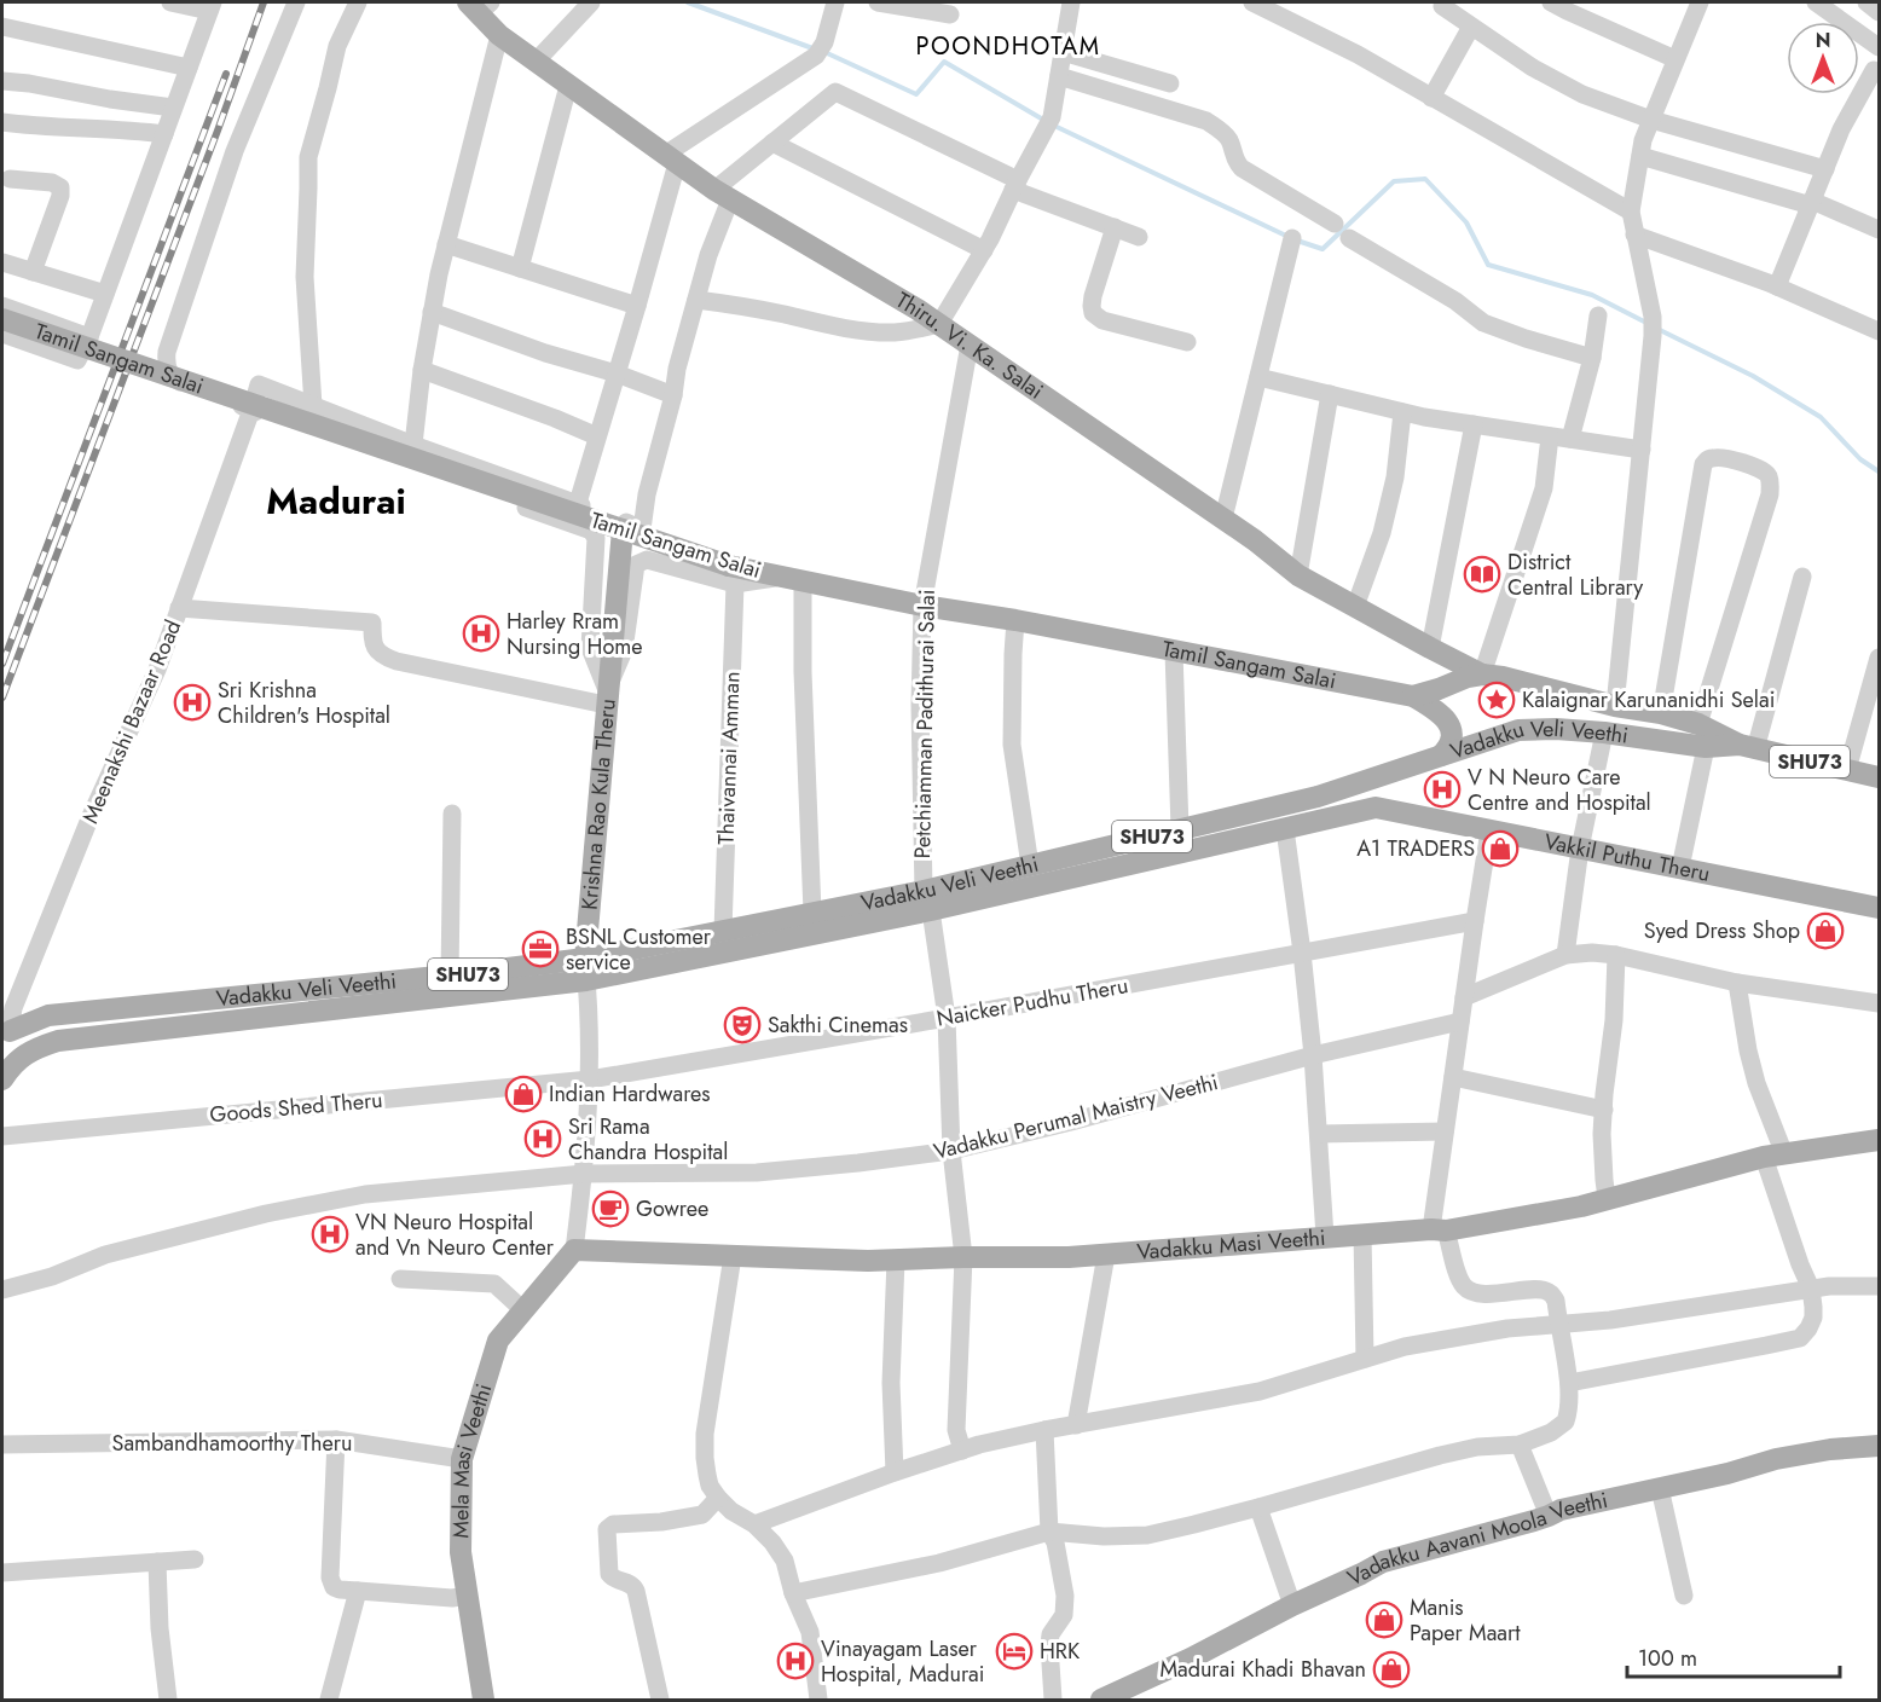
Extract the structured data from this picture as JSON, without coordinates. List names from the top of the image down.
{
  "streets": {
    "main road": [
      "Thiru. Vi. Ka. Salai",
      "Tamil Sangam Salai",
      "Vadakku Veli Veethi",
      "SHU73",
      "Krishna Rao Kula Theru",
      "Vakkil Puthu Theru",
      "Vadakku Masi Veethi",
      "Mela Masi Veethi",
      "Vadakku Aavani Moola Veethi"
    ],
    "street": [
      "Meenakshi Bazaar Road",
      "Petchiamman Padithurai Salai",
      "Thaivannai Amman",
      "Naicker Pudhu Theru",
      "Goods Shed Theru",
      "Vadakku Perumal Maistry Veethi",
      "Sambandhamoorthy Theru"
    ]
  },
  "crossings": [
    ["Thiru. Vi. Ka. Salai", "Petchiamman Padithurai Salai"],
    ["Tamil Sangam Salai", "Petchiamman Padithurai Salai"],
    ["Tamil Sangam Salai", "Thaivannai Amman"],
    ["Tamil Sangam Salai", "Krishna Rao Kula Theru"],
    ["Meenakshi Bazaar Road", "Vadakku Veli Veethi"],
    ["Petchiamman Padithurai Salai", "Vadakku Veli Veethi"],
    ["Petchiamman Padithurai Salai", "Naicker Pudhu Theru"],
    ["Petchiamman Padithurai Salai", "Vadakku Perumal Maistry Veethi"],
    ["Petchiamman Padithurai Salai", "Vadakku Masi Veethi"],
    ["Vadakku Veli Veethi", "Thaivannai Amman"],
    ["Vadakku Veli Veethi", "SHU73"],
    ["Vadakku Veli Veethi", "Krishna Rao Kula Theru"],
    ["Vadakku Veli Veethi", "Vakkil Puthu Theru"],
    ["Naicker Pudhu Theru", "Goods Shed Theru"],
    ["Vadakku Masi Veethi", "Mela Masi Veethi"],
    ["Sambandhamoorthy Theru", "Mela Masi Veethi"]
  ],
  "districts": ["POONDHOTAM", "Madurai"],
  "places": {
    "library": ["District Central Library"],
    "hospital": [
      "Harley Rram Nursing Home",
      "Sri Krishna Children's Hospital",
      "V N Neuro Care Centre and Hospital",
      "Sri Rama Chandra Hospital",
      "VN Neuro Hospital and Vn Neuro Center",
      "Vinayagam Laser Hospital, Madurai"
    ],
    "place": ["Kalaignar Karunanidhi Selai"],
    "shop": [
      "A1 TRADERS",
      "Syed Dress Shop",
      "Indian Hardwares",
      "Manis Paper Maart",
      "Madurai Khadi Bhavan"
    ],
    "office": ["BSNL Customer service"],
    "theatre": ["Sakthi Cinemas"],
    "cafe": ["Gowree"],
    "hotel": ["HRK"]
  },
  "scale_bar": "100 m",
  "north": "top"
}
